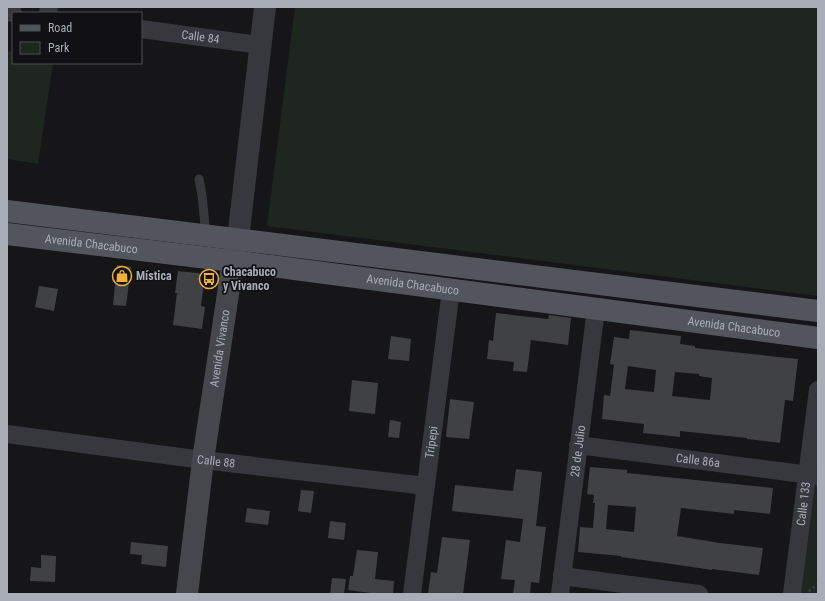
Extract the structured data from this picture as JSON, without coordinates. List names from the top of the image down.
{
  "streets": {
    "main road": ["Avenida Chacabuco", "Avenida Vivanco"],
    "street": [
      "Calle 84",
      "Tripepi",
      "28 de Julio",
      "Calle 88",
      "Calle 86a",
      "Calle 133"
    ]
  },
  "crossings": [
    ["Calle 84", "Avenida Vivanco"],
    ["Avenida Chacabuco", "Avenida Vivanco"],
    ["Avenida Chacabuco", "Tripepi"],
    ["Avenida Chacabuco", "28 de Julio"],
    ["Avenida Vivanco", "Calle 88"],
    ["Tripepi", "Calle 88"],
    ["28 de Julio", "Calle 86a"],
    ["Calle 86a", "Calle 133"]
  ],
  "places": {
    "shop": ["Mística"],
    "bus stop": ["Chacabuco y Vivanco"]
  },
  "legend": ["Road", "Park"]
}
